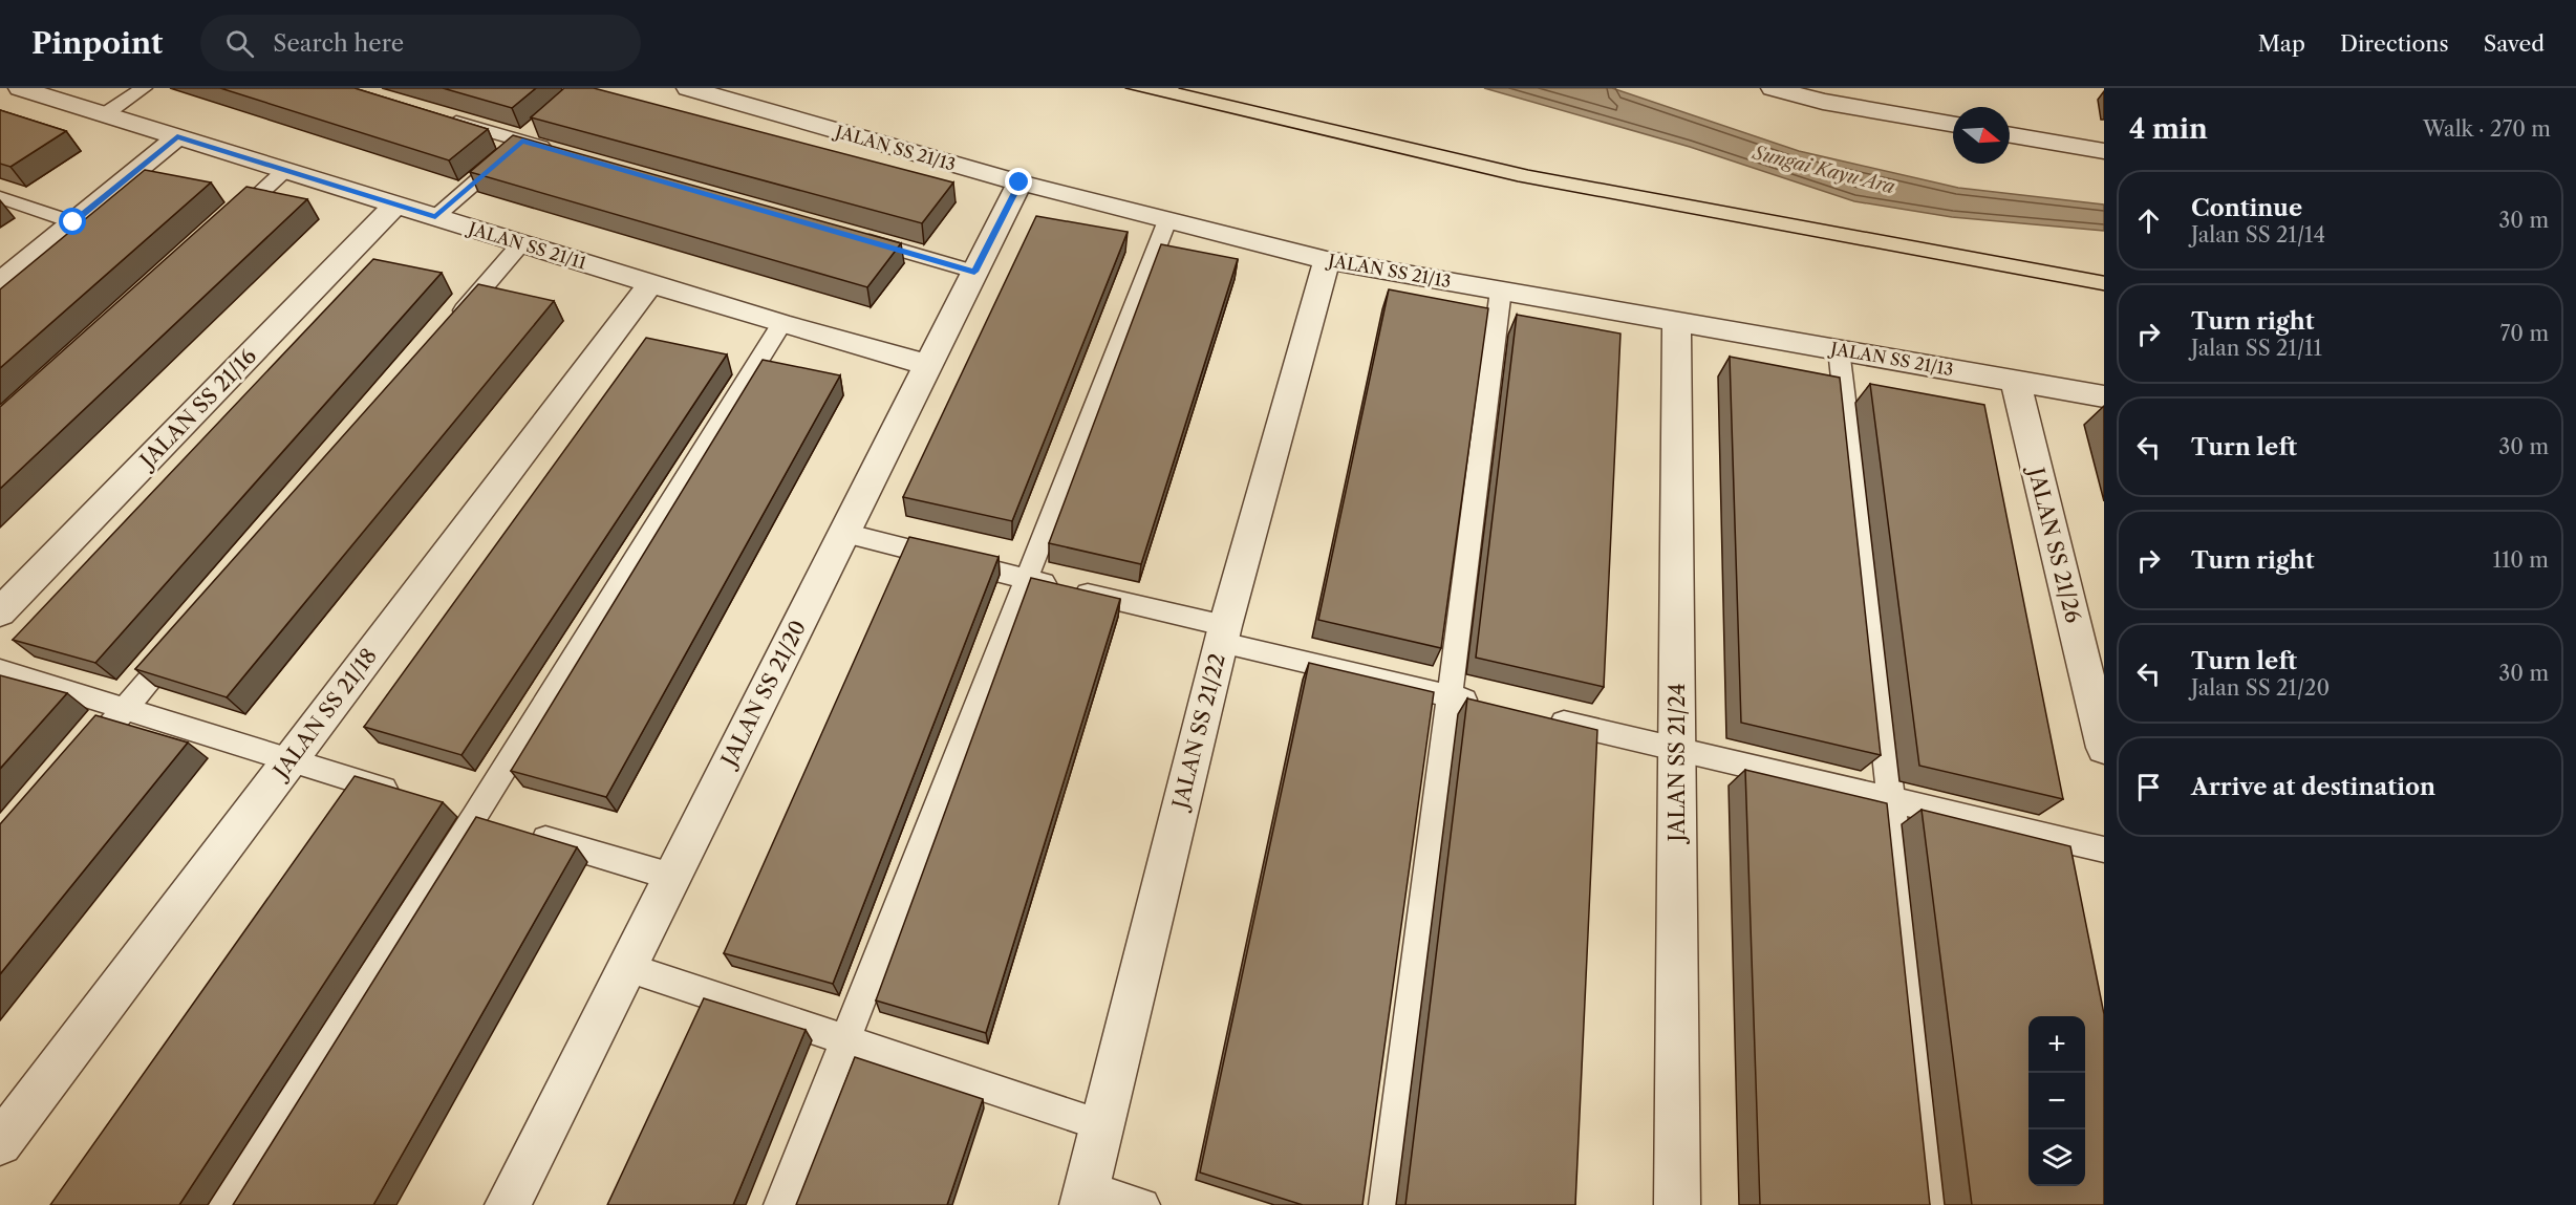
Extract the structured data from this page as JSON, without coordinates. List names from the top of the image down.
{
  "streets": {
    "street": [
      "JALAN SS 21/13",
      "JALAN SS 21/11",
      "JALAN SS 21/16",
      "JALAN SS 21/26",
      "JALAN SS 21/20",
      "JALAN SS 21/18",
      "JALAN SS 21/22",
      "JALAN SS 21/24"
    ]
  },
  "crossings": [
    ["JALAN SS 21/13", "JALAN SS 21/26"],
    ["JALAN SS 21/13", "JALAN SS 21/20"],
    ["JALAN SS 21/13", "JALAN SS 21/22"],
    ["JALAN SS 21/13", "JALAN SS 21/24"],
    ["JALAN SS 21/11", "JALAN SS 21/16"],
    ["JALAN SS 21/11", "JALAN SS 21/20"],
    ["JALAN SS 21/11", "JALAN SS 21/18"]
  ],
  "water": ["Sungai Kayu Ara"],
  "north": "right",
  "page": {
    "header": "Pinpoint",
    "search": "Search here",
    "nav": ["Map", "Directions", "Saved"],
    "heading": ["4 min", "Walk · 270 m"],
    "list": [
      ["Continue", "Jalan SS 21/14", "30 m"],
      ["Turn right", "Jalan SS 21/11", "70 m"],
      ["Turn left", "30 m"],
      ["Turn right", "110 m"],
      ["Turn left", "Jalan SS 21/20", "30 m"],
      "Arrive at destination"
    ],
    "map_buttons": ["+", "−"]
  }
}
